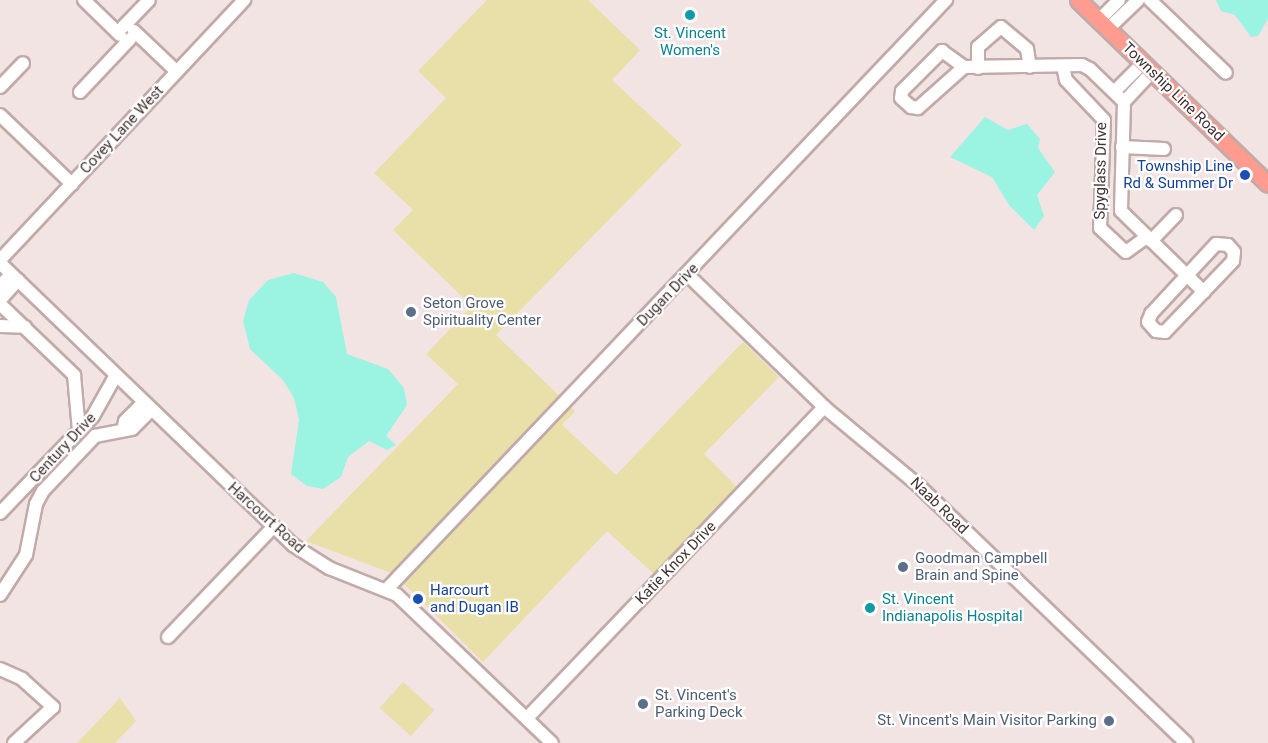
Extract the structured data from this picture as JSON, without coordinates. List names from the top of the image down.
{
  "streets": {
    "main road": ["Township Line Road"],
    "street": [
      "Covey Lane West",
      "Spyglass Drive",
      "Dugan Drive",
      "Century Drive",
      "Naab Road",
      "Harcourt Road",
      "Katie Knox Drive"
    ]
  },
  "crossings": [
    ["Covey Lane West", "Harcourt Road"],
    ["Dugan Drive", "Naab Road"],
    ["Dugan Drive", "Harcourt Road"],
    ["Century Drive", "Harcourt Road"],
    ["Naab Road", "Katie Knox Drive"],
    ["Harcourt Road", "Katie Knox Drive"]
  ],
  "places": [
    "St. Vincent Women's",
    "Township Line Rd & Summer Dr",
    "Seton Grove Spirituality Center",
    "Goodman Campbell Brain and Spine",
    "Harcourt and Dugan IB",
    "St. Vincent Indianapolis Hospital",
    "St. Vincent's Parking Deck",
    "St. Vincent's Main Visitor Parking"
  ]
}
